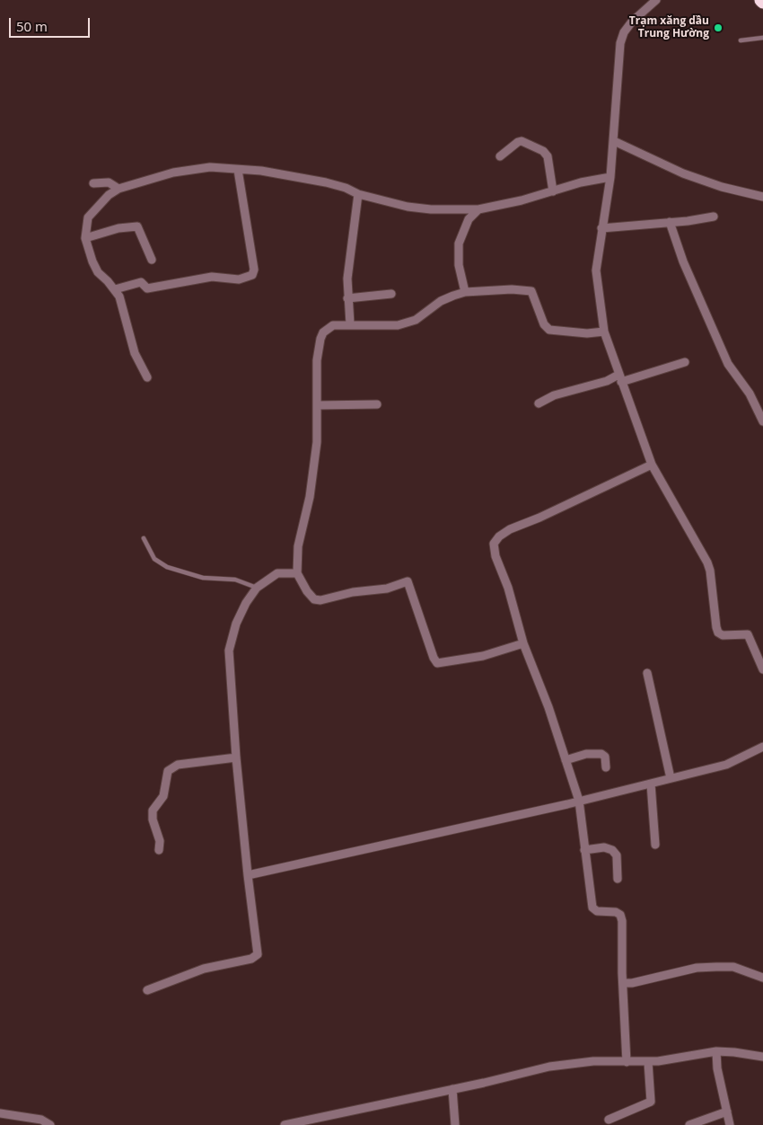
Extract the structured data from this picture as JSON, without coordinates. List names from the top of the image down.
{
  "places": ["Trạm xăng dầu Trung Hường"],
  "scale_bar": "50 m"
}
